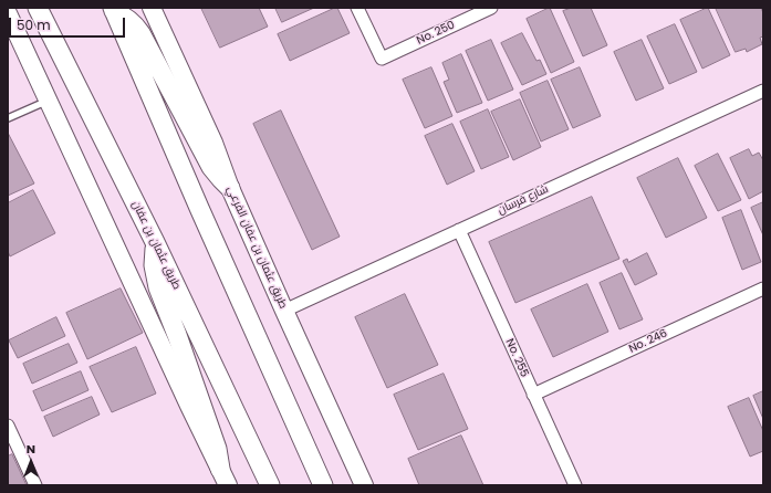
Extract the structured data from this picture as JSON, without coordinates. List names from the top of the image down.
{
  "streets": {
    "main road": ["طريق عثمان بن عفان", "طريق عثمان بن عفان الفرعي"],
    "street": [
      "No. 250",
      "شارع فرسان",
      "No. 246",
      "No. 255"
    ]
  },
  "crossings": [
    ["شارع فرسان", "طريق عثمان بن عفان الفرعي"],
    ["شارع فرسان", "No. 255"],
    ["No. 246", "No. 255"]
  ],
  "scale_bar": "50 m",
  "north": "top"
}
